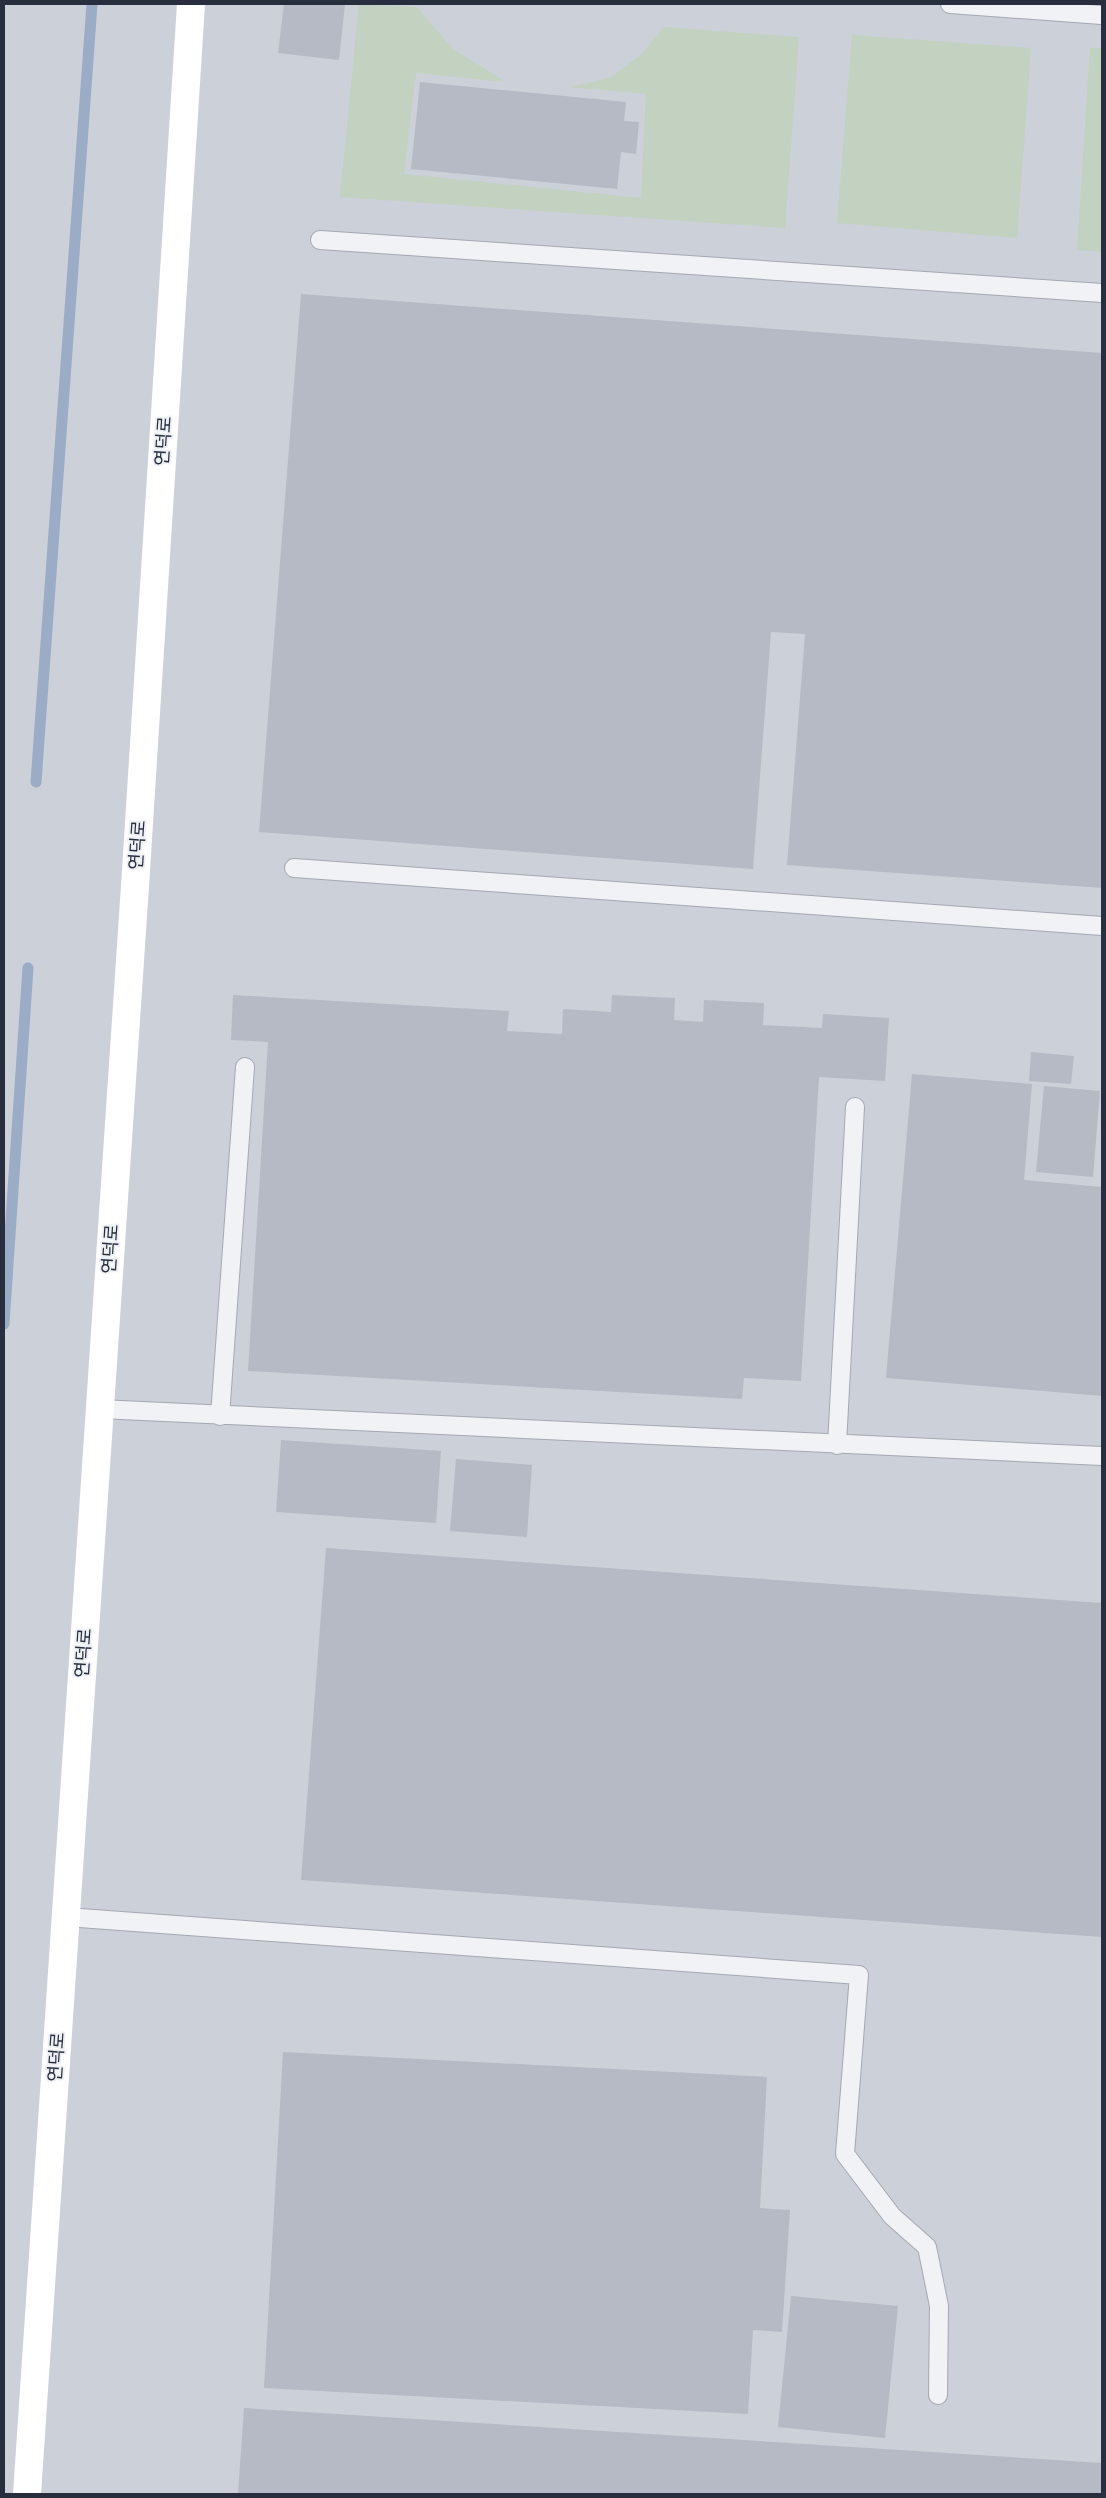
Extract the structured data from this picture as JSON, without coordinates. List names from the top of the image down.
{
  "streets": {
    "street": ["연덕로"]
  }
}
